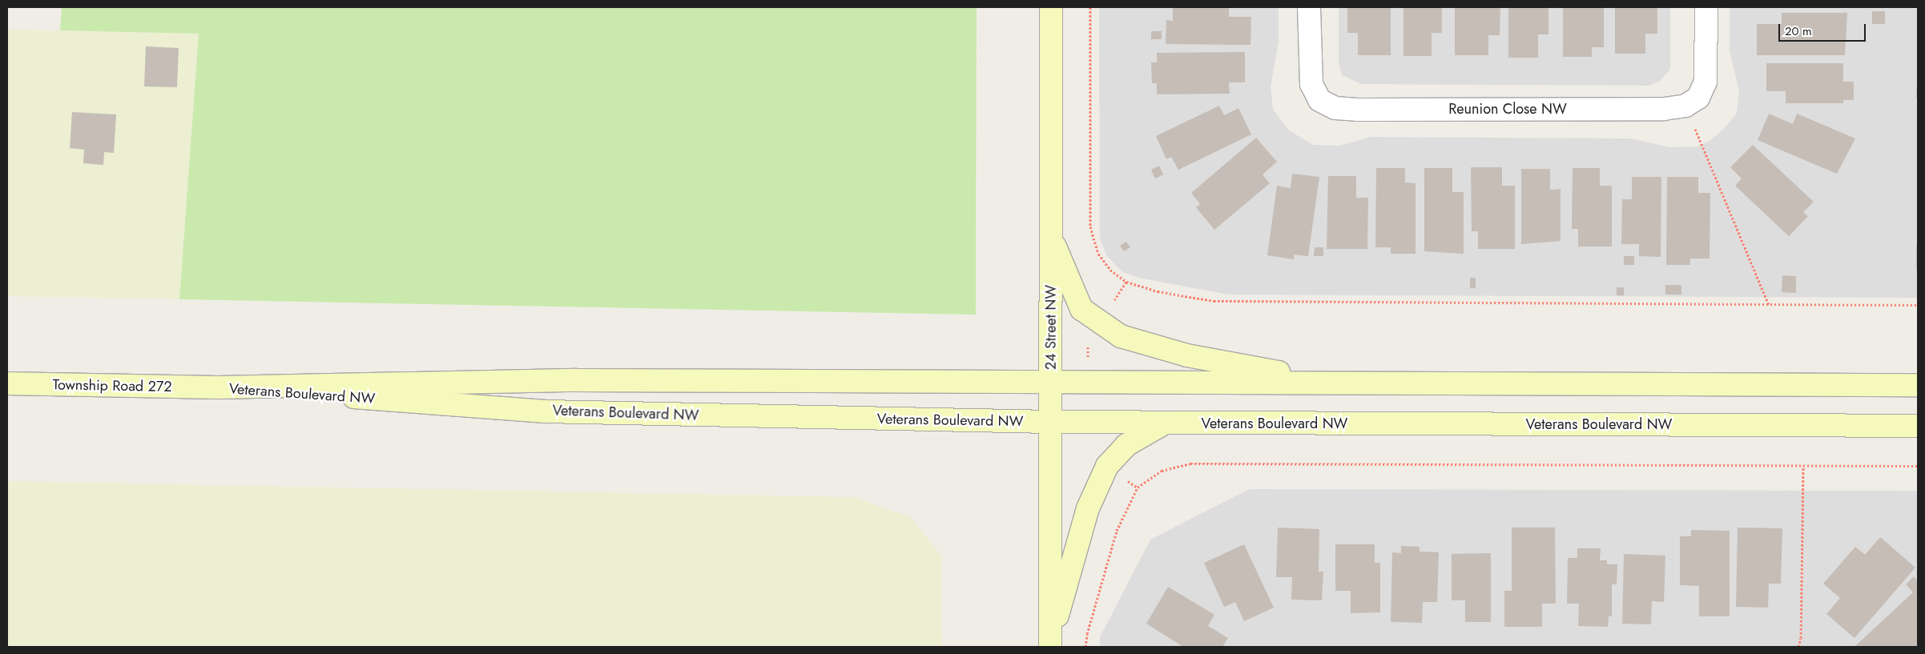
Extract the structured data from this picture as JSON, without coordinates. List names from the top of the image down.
{
  "streets": {
    "main road": ["24 Street NW", "Township Road 272", "Veterans Boulevard NW"],
    "street": ["Reunion Close NW"]
  },
  "crossings": [
    ["24 Street NW", "Veterans Boulevard NW"],
    ["Township Road 272", "Veterans Boulevard NW"]
  ],
  "scale_bar": "20 m"
}
